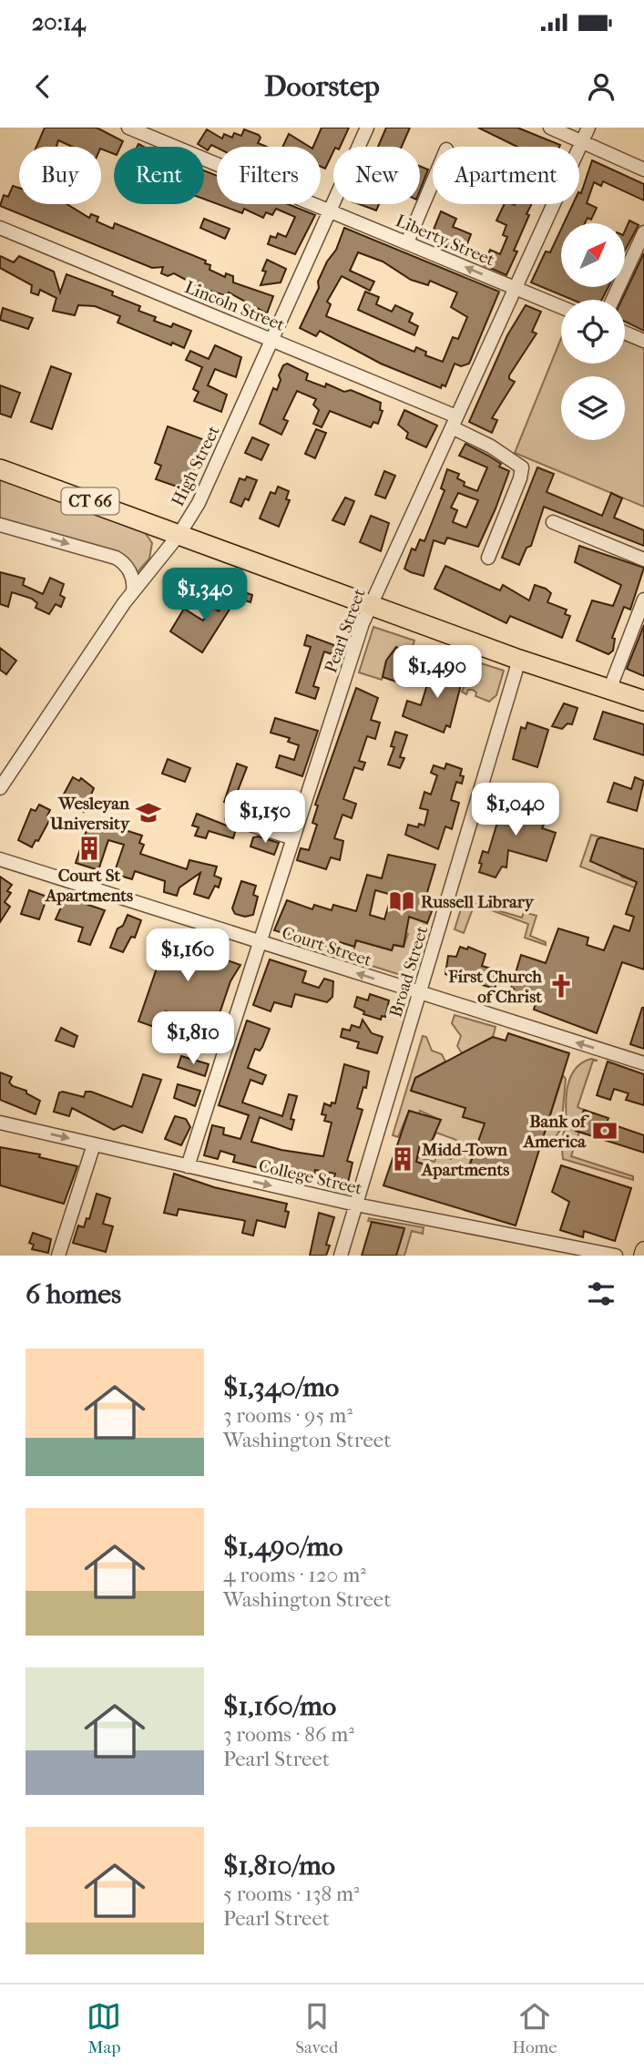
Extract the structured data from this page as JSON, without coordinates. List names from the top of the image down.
{
  "streets": {
    "highway": ["CT 66"],
    "street": [
      "Liberty Street",
      "Lincoln Street",
      "High Street",
      "Pearl Street",
      "Court Street",
      "Broad Street",
      "College Street"
    ]
  },
  "crossings": [
    ["Liberty Street", "High Street"],
    ["Liberty Street", "Pearl Street"],
    ["Lincoln Street", "High Street"],
    ["Lincoln Street", "Pearl Street"],
    ["High Street", "CT 66"],
    ["CT 66", "Pearl Street"],
    ["CT 66", "Broad Street"],
    ["Pearl Street", "Court Street"],
    ["Pearl Street", "College Street"],
    ["Court Street", "Broad Street"],
    ["Broad Street", "College Street"]
  ],
  "one_way": ["Court Street", "College Street"],
  "places": {
    "school or university": ["Wesleyan University"],
    "building": ["Court St Apartments", "Midd-Town Apartments"],
    "library": ["Russell Library"],
    "church": ["First Church of Christ"],
    "bank": ["Bank of America"]
  },
  "north": "top right",
  "page": {
    "status": "20:14",
    "header": "Doorstep",
    "chip": [
      "Buy",
      "Rent",
      "Filters",
      "New",
      "Apartment"
    ],
    "price": [
      "$1,340",
      "$1,490",
      "$1,040",
      "$1,150",
      "$1,160",
      "$1,810"
    ],
    "heading": "6 homes",
    "list": [
      {
        "name": "$1,340/mo",
        "note": "3 rooms · 95 m² · Washington Street"
      },
      {
        "name": "$1,490/mo",
        "note": "4 rooms · 120 m² · Washington Street"
      },
      {
        "name": "$1,160/mo",
        "note": "3 rooms · 86 m² · Pearl Street"
      },
      {
        "name": "$1,810/mo",
        "note": "5 rooms · 138 m² · Pearl Street"
      }
    ],
    "tabs": ["Map", "Saved", "Home"]
  }
}
